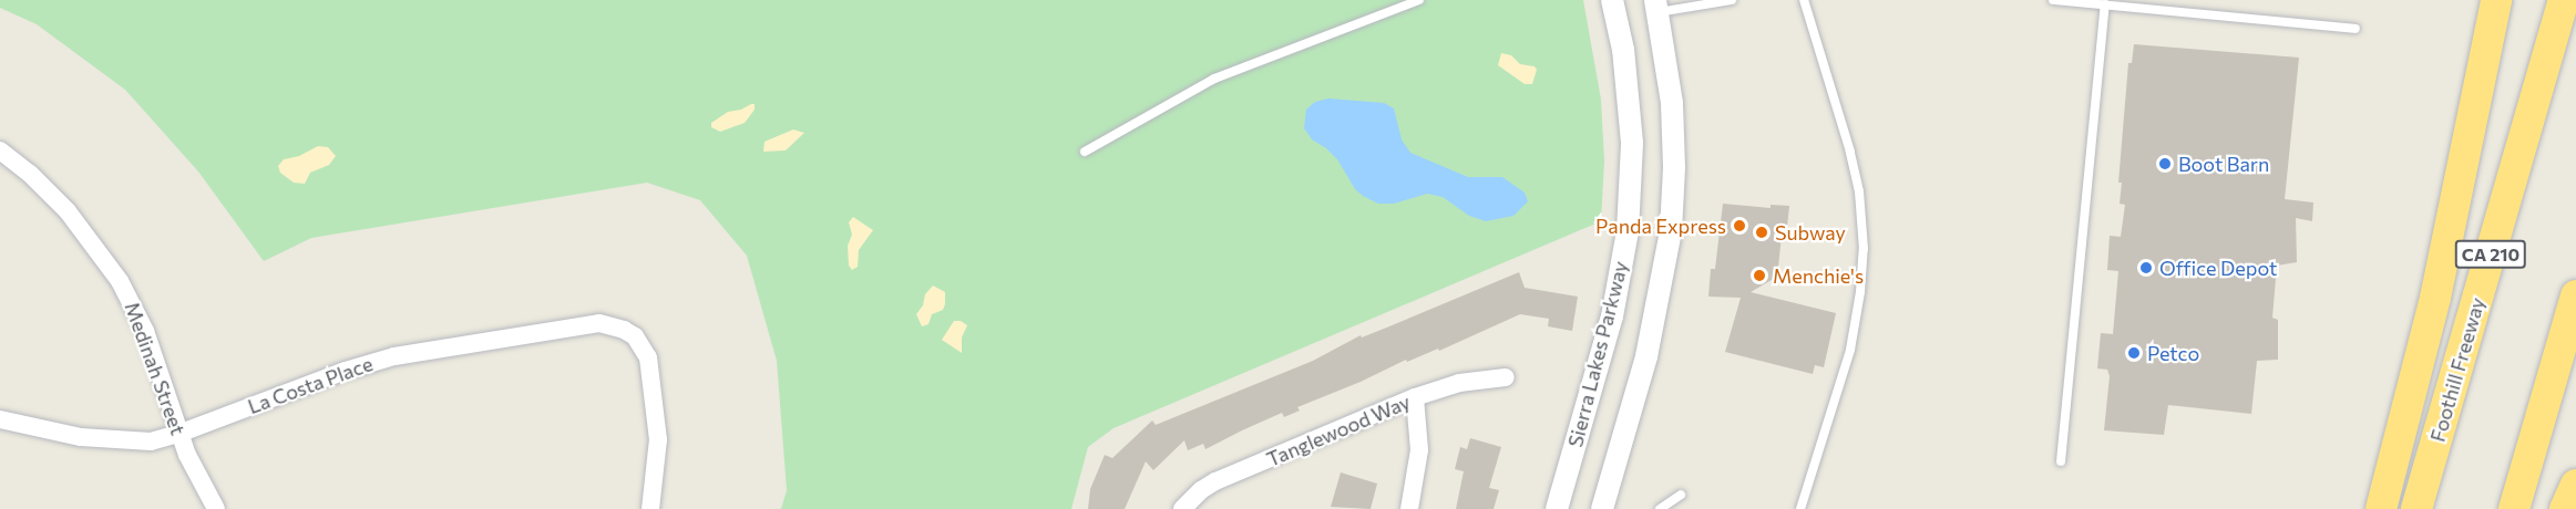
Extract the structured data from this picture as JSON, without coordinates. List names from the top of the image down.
{
  "streets": {
    "highway": ["CA 210", "Foothill Freeway"],
    "street": [
      "Sierra Lakes Parkway",
      "Medinah Street",
      "La Costa Place",
      "Tanglewood Way"
    ]
  },
  "crossings": [
    ["Medinah Street", "La Costa Place"]
  ],
  "places": [
    "Boot Barn",
    "Panda Express",
    "Subway",
    "Office Depot",
    "Menchie's",
    "Petco"
  ]
}
